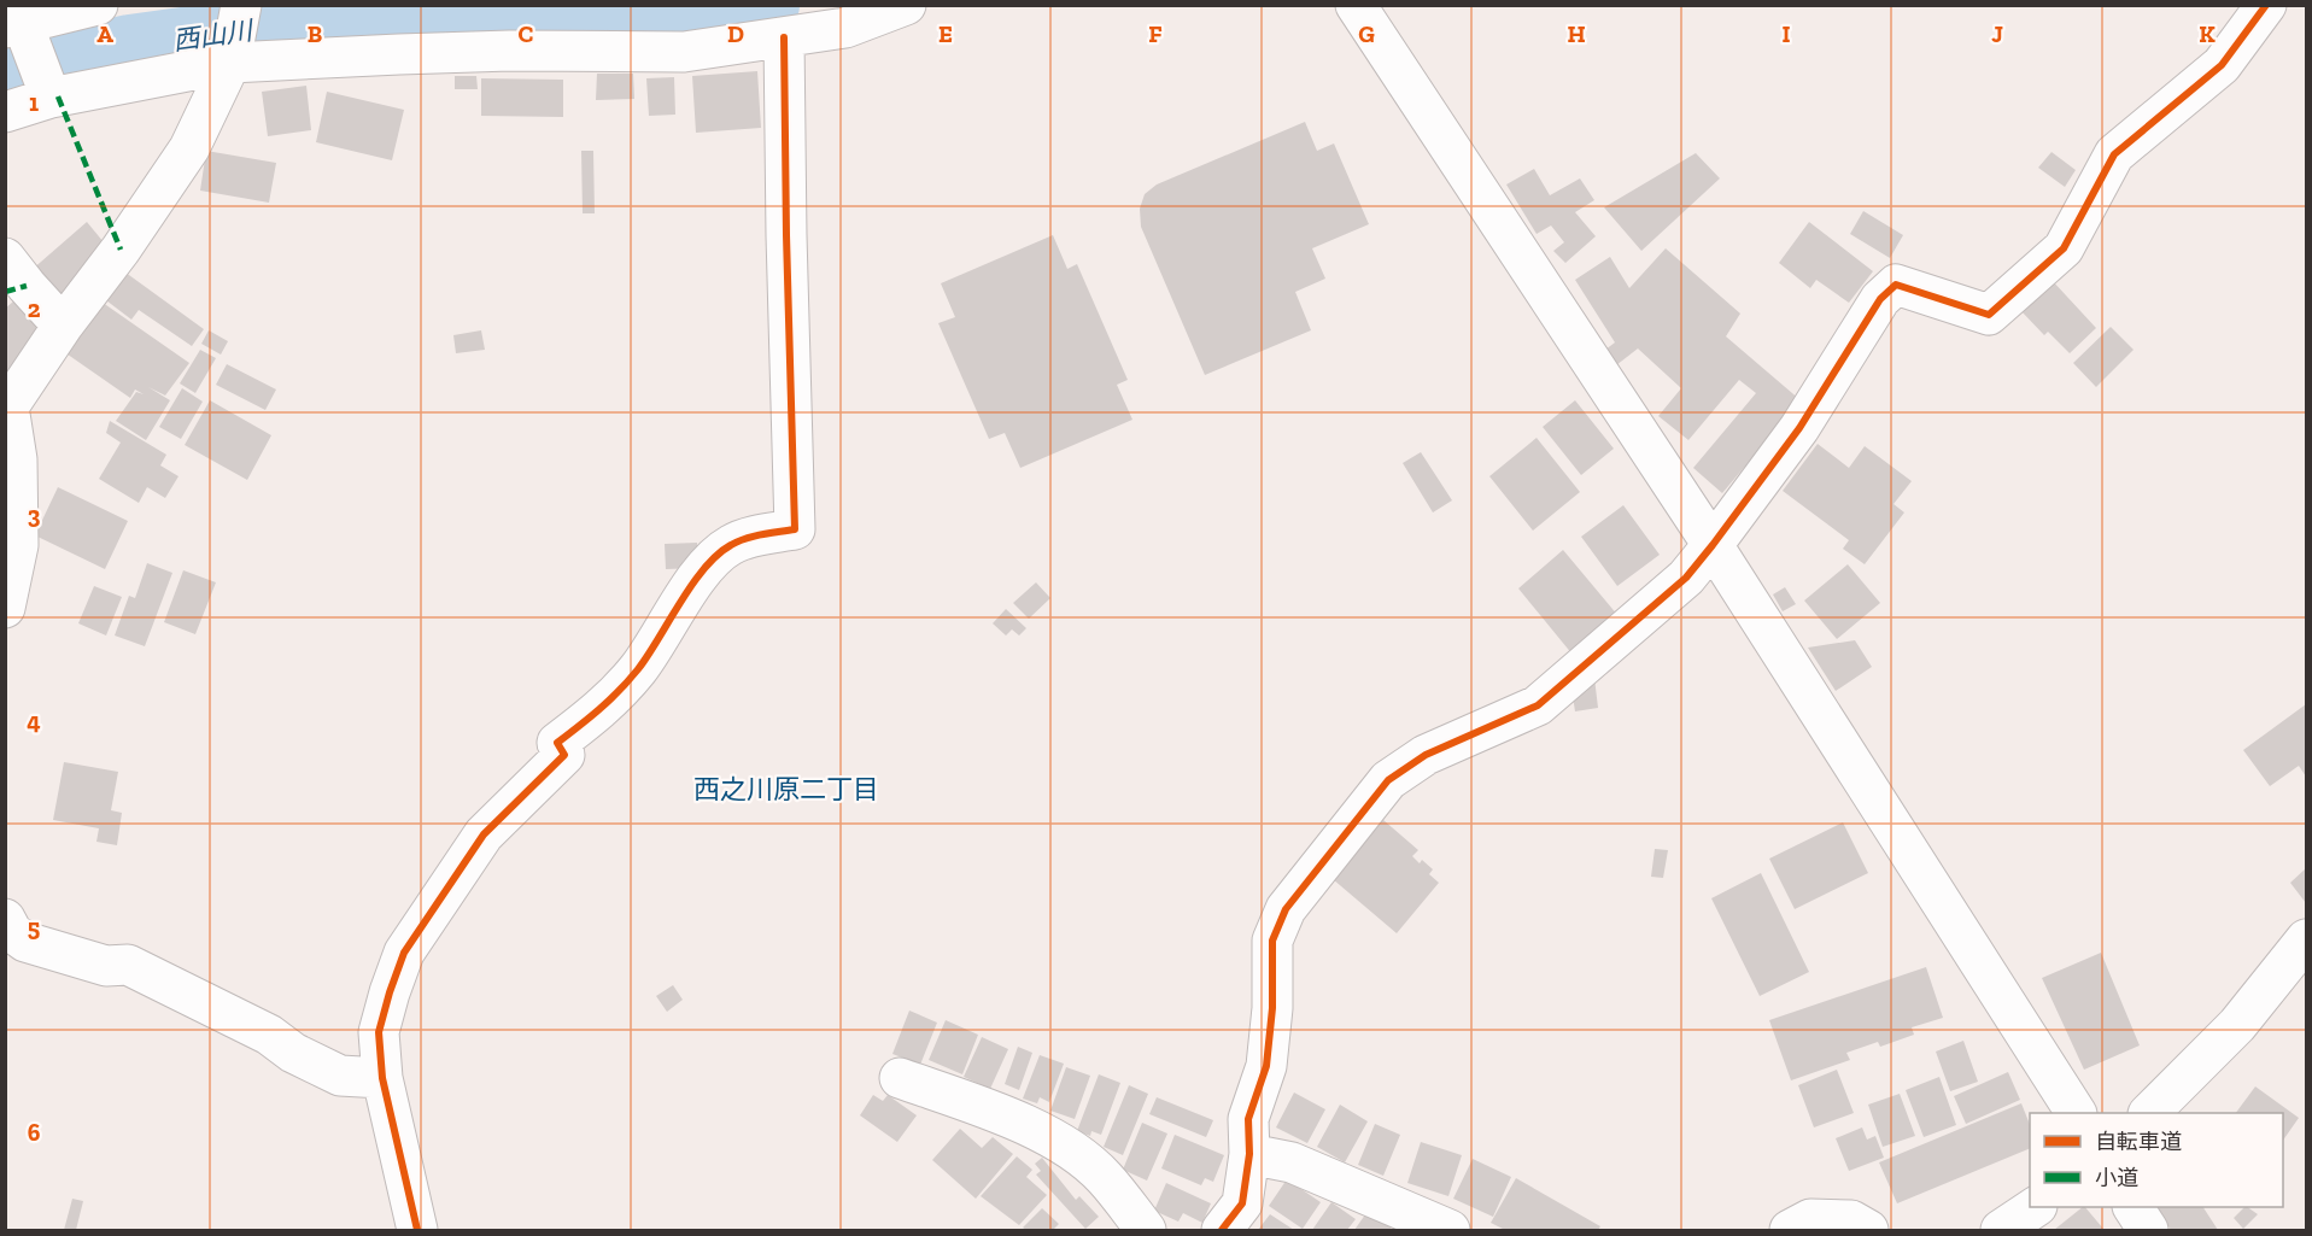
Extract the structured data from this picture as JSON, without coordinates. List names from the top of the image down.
{
  "districts": ["西之川原二丁目"],
  "water": ["西山川"],
  "legend": ["自転車道", "小道"],
  "grid": {
    "columns": [
      "A",
      "B",
      "C",
      "D",
      "E",
      "F",
      "G",
      "H",
      "I",
      "J",
      "K"
    ],
    "rows": [
      "1",
      "2",
      "3",
      "4",
      "5",
      "6"
    ]
  }
}
